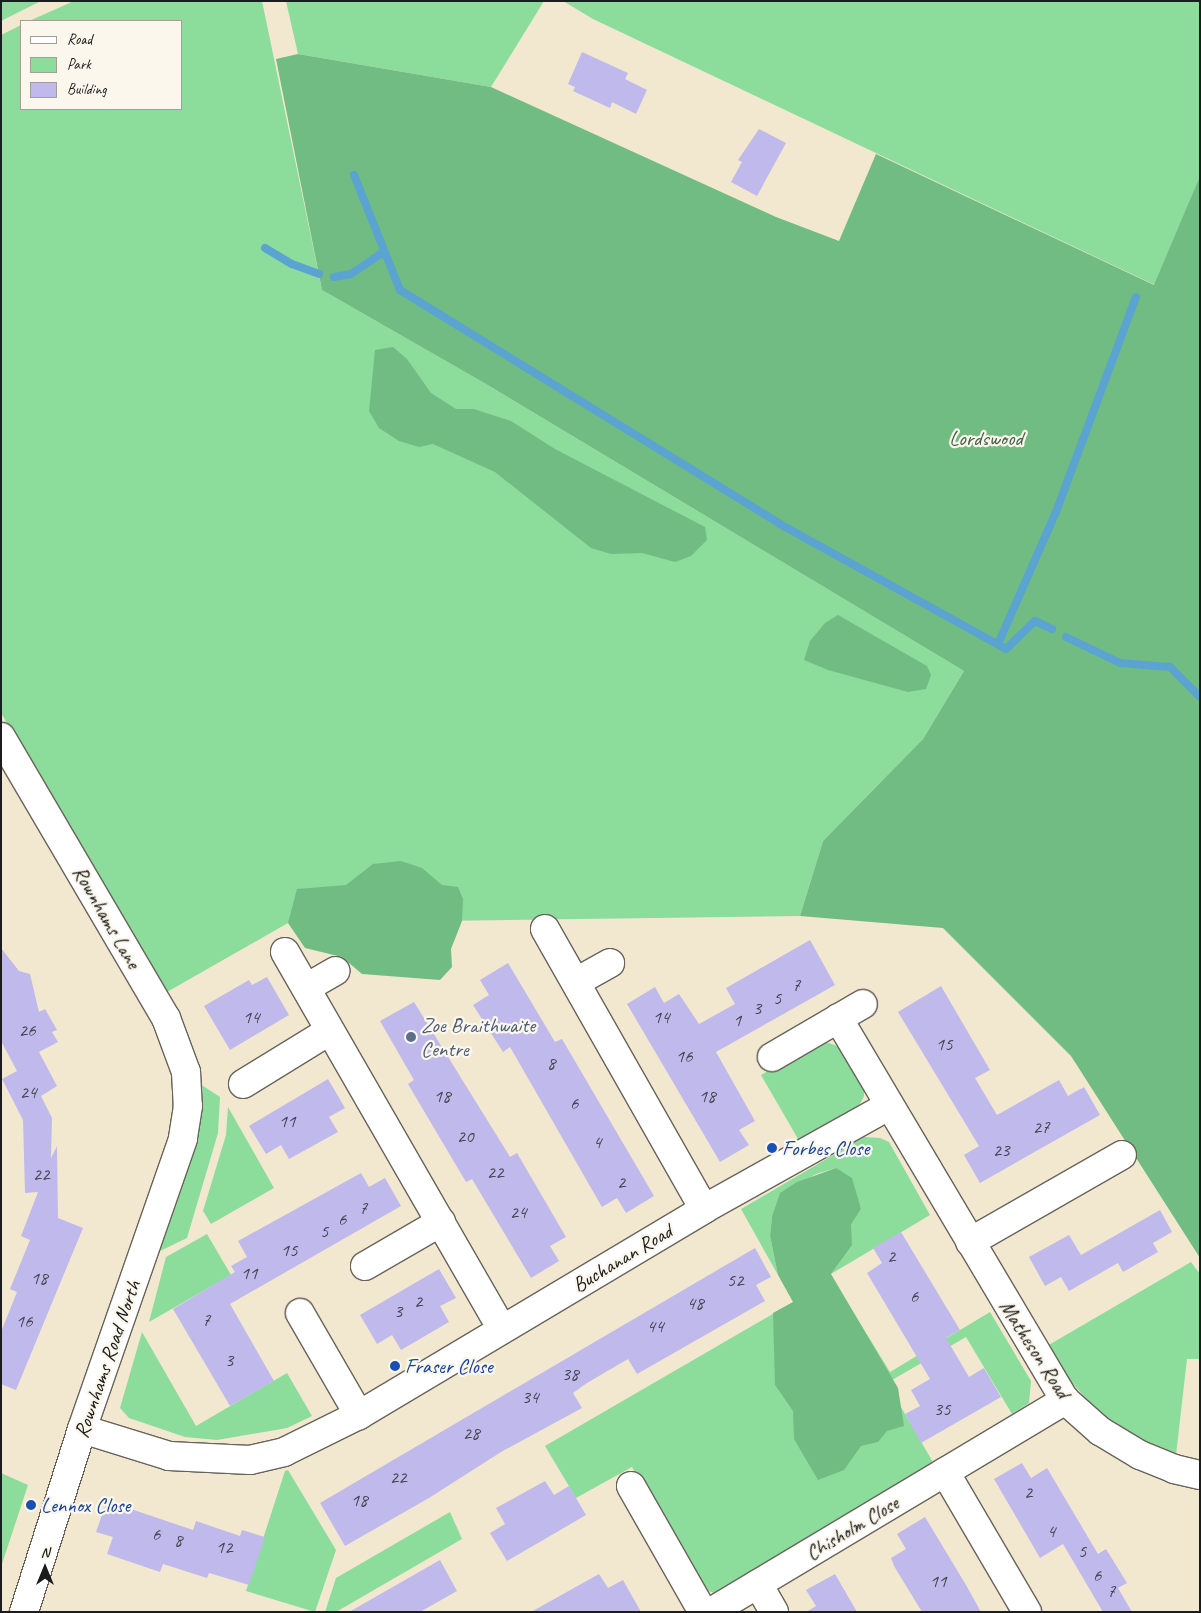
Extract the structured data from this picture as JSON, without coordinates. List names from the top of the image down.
{
  "streets": {
    "street": [
      "Rownhams Lane",
      "Buchanan Road",
      "Matheson Road",
      "Rownhams Road North",
      "Chisholm Close"
    ]
  },
  "crossings": [
    ["Rownhams Lane", "Rownhams Road North"],
    ["Buchanan Road", "Matheson Road"],
    ["Buchanan Road", "Rownhams Road North"],
    ["Matheson Road", "Chisholm Close"]
  ],
  "parks": ["Lordswood"],
  "places": [
    "Zoe Braithwaite Centre",
    "Forbes Close",
    "Fraser Close",
    "Lennox Close"
  ],
  "house_numbers": [
    "7",
    "5",
    "3",
    "14",
    "14",
    "1",
    "26",
    "15",
    "16",
    "8",
    "24",
    "18",
    "18",
    "6",
    "11",
    "27",
    "20",
    "4",
    "23",
    "22",
    "22",
    "2",
    "7",
    "24",
    "6",
    "5",
    "15",
    "2",
    "11",
    "18",
    "52",
    "6",
    "2",
    "48",
    "3",
    "7",
    "16",
    "44",
    "3",
    "38",
    "34",
    "35",
    "28",
    "22",
    "2",
    "18",
    "4",
    "6",
    "8",
    "12",
    "5",
    "6",
    "11",
    "7"
  ],
  "legend": ["Road", "Park", "Building"],
  "north": "top"
}
